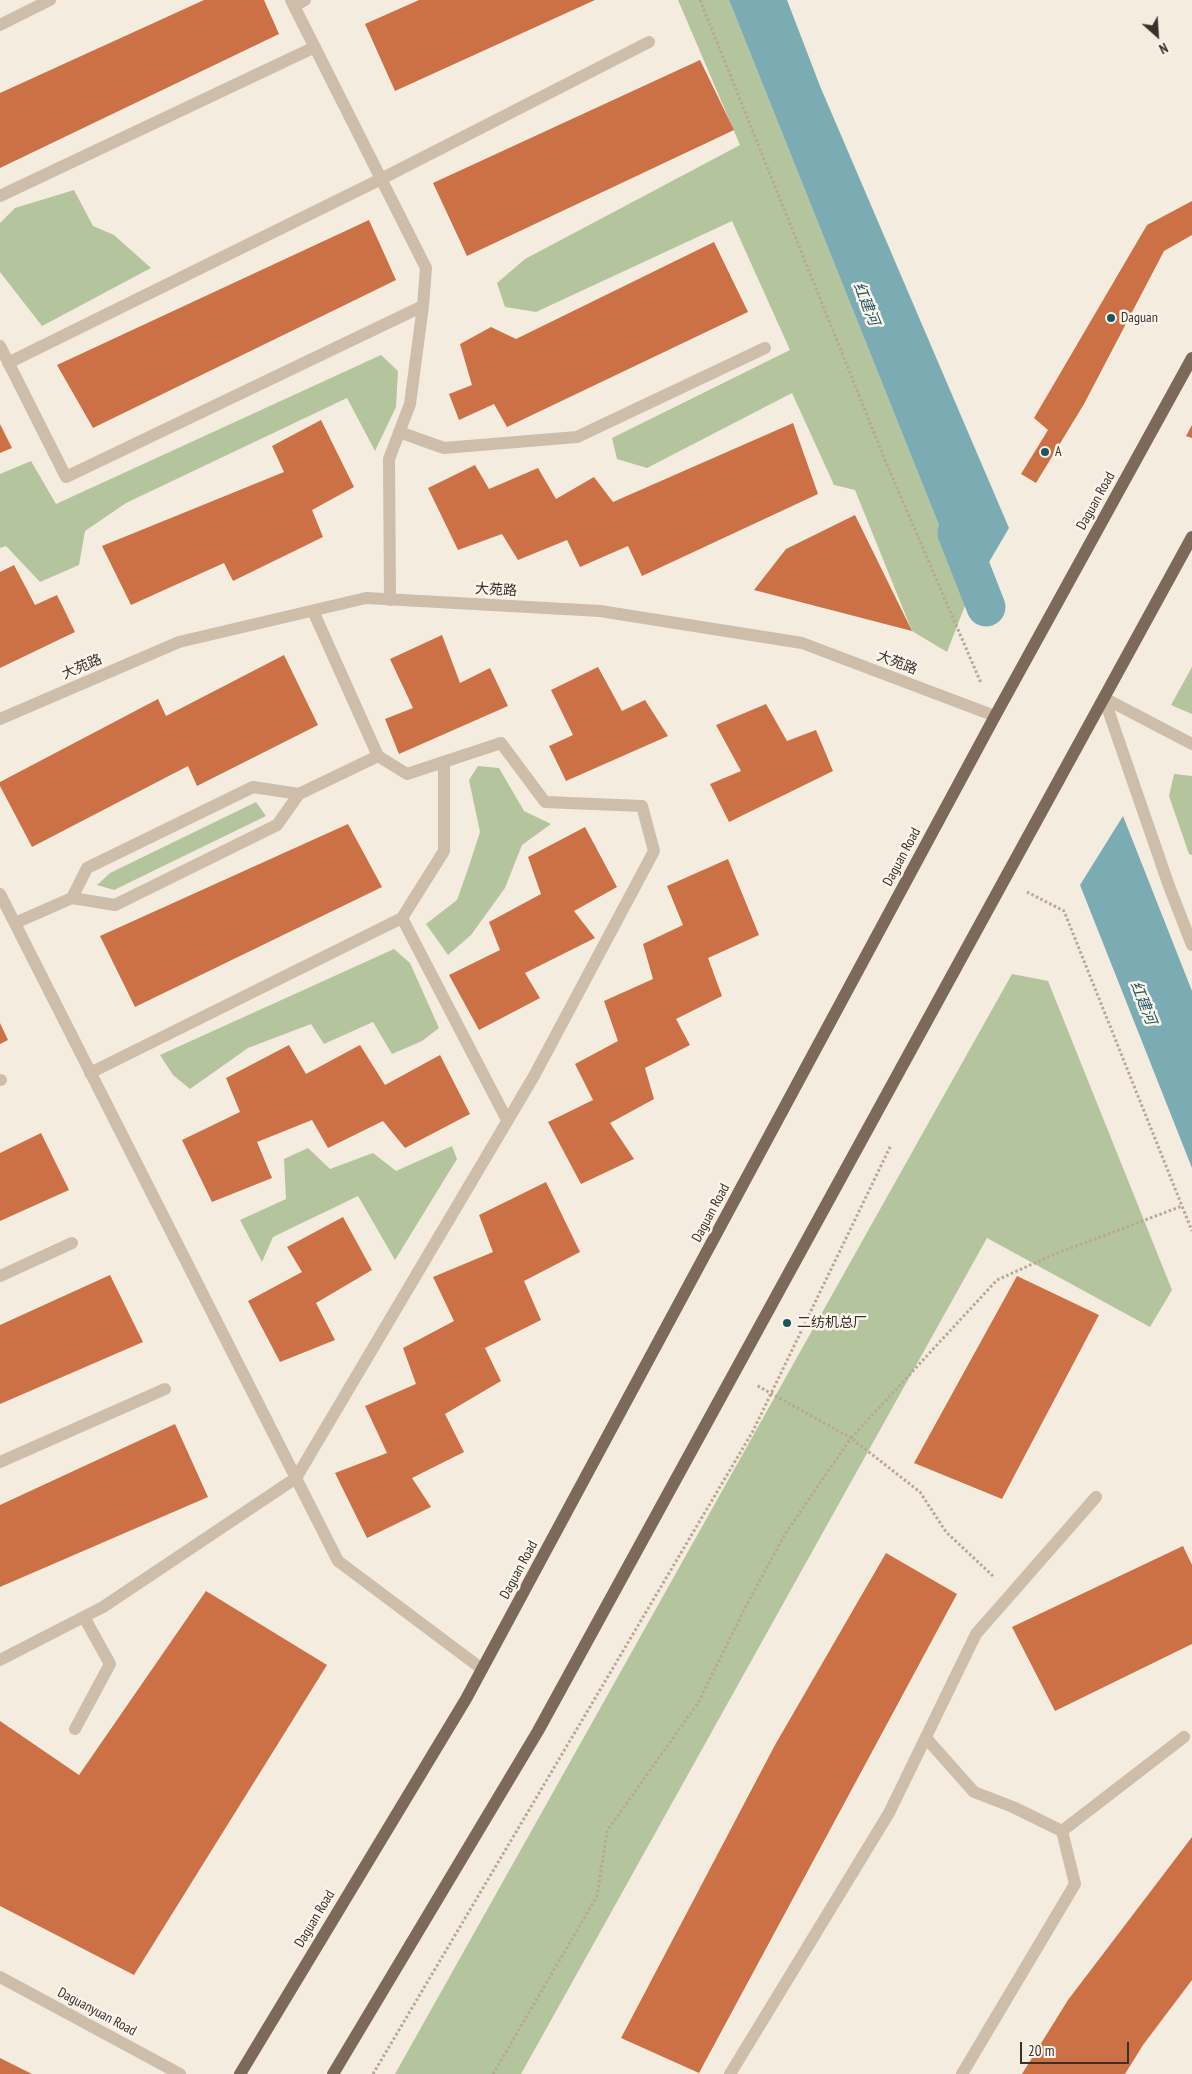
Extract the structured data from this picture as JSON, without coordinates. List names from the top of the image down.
{
  "streets": {
    "main road": ["Daguan Road"],
    "street": ["大苑路", "Daguanyuan Road"]
  },
  "crossings": [
    ["Daguan Road", "大苑路"]
  ],
  "water": ["红建河"],
  "places": ["Daguan", "A", "二纺机总厂"],
  "scale_bar": "20 m",
  "north": "bottom right"
}
